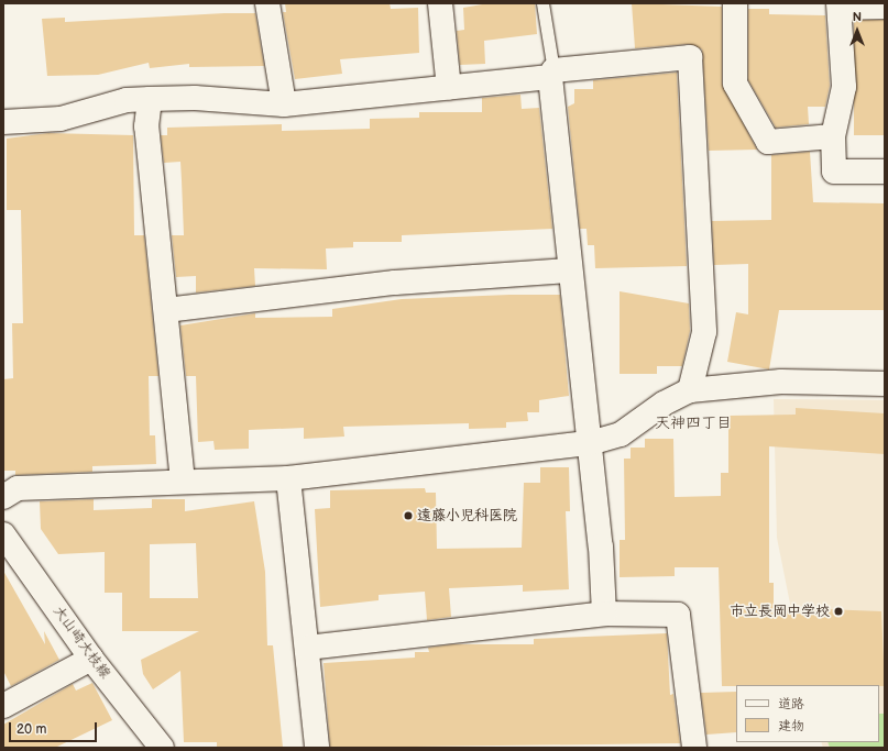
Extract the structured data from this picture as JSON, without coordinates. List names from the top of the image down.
{
  "streets": {
    "street": ["大山崎大枝線"]
  },
  "districts": ["天神四丁目"],
  "places": ["遠藤小児科医院", "市立長岡中学校"],
  "legend": ["道路", "建物"],
  "scale_bar": "20 m",
  "north": "top"
}
